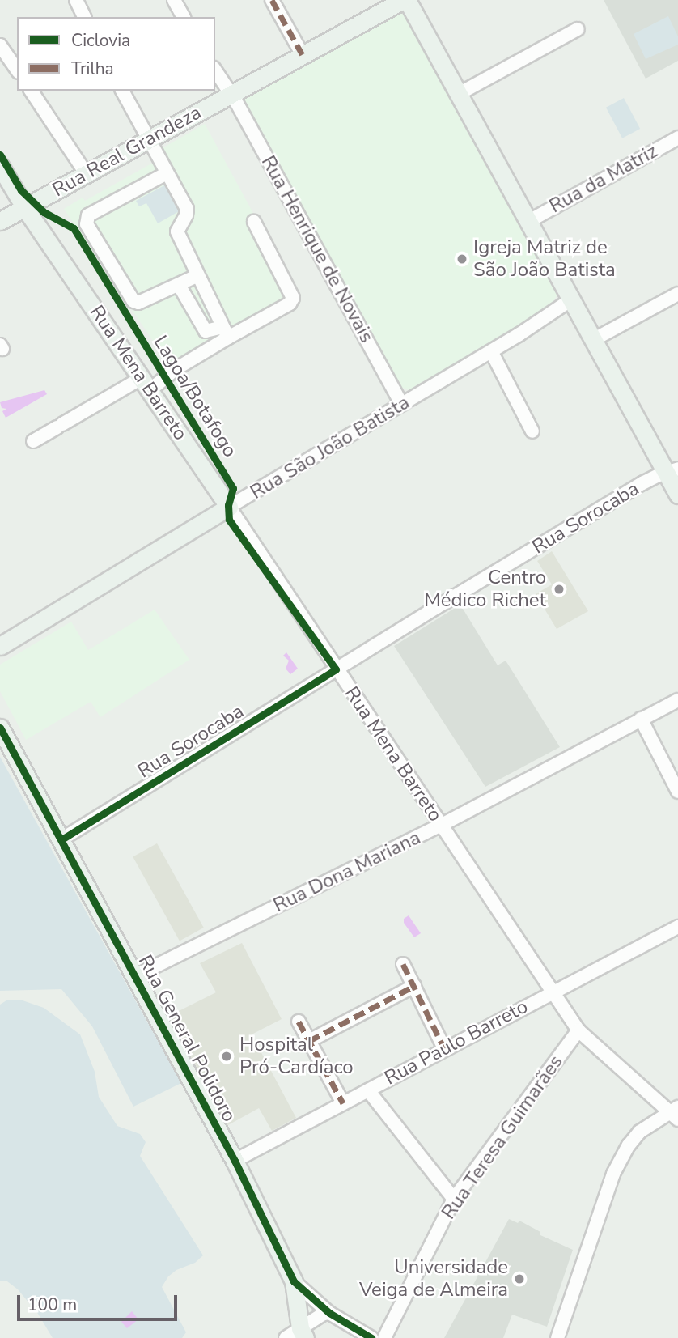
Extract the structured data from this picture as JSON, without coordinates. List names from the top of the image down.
{
  "streets": {
    "main road": [
      "Rua Real Grandeza",
      "Rua Mena Barreto",
      "Rua São João Batista",
      "Rua General Polidoro"
    ],
    "street": [
      "Rua da Matriz",
      "Rua Henrique de Novais",
      "Rua Sorocaba",
      "Rua Dona Mariana",
      "Rua Paulo Barreto",
      "Rua Teresa Guimarães"
    ],
    "cycle path": ["Lagoa/Botafogo"]
  },
  "crossings": [
    ["Rua Real Grandeza", "Rua Henrique de Novais"],
    ["Rua Real Grandeza", "Rua Mena Barreto"],
    ["Rua Henrique de Novais", "Rua São João Batista"],
    ["Rua Mena Barreto", "Rua São João Batista"],
    ["Rua Mena Barreto", "Rua Sorocaba"],
    ["Rua Mena Barreto", "Rua Dona Mariana"],
    ["Rua Mena Barreto", "Rua Paulo Barreto"],
    ["Rua Mena Barreto", "Rua Teresa Guimarães"],
    ["Rua Sorocaba", "Rua General Polidoro"],
    ["Rua Dona Mariana", "Rua General Polidoro"],
    ["Rua General Polidoro", "Rua Paulo Barreto"]
  ],
  "places": [
    "Igreja Matriz de São João Batista",
    "Centro Médico Richet",
    "Hospital Pró-Cardíaco",
    "Universidade Veiga de Almeira"
  ],
  "legend": ["Ciclovia", "Trilha"],
  "scale_bar": "100 m"
}
